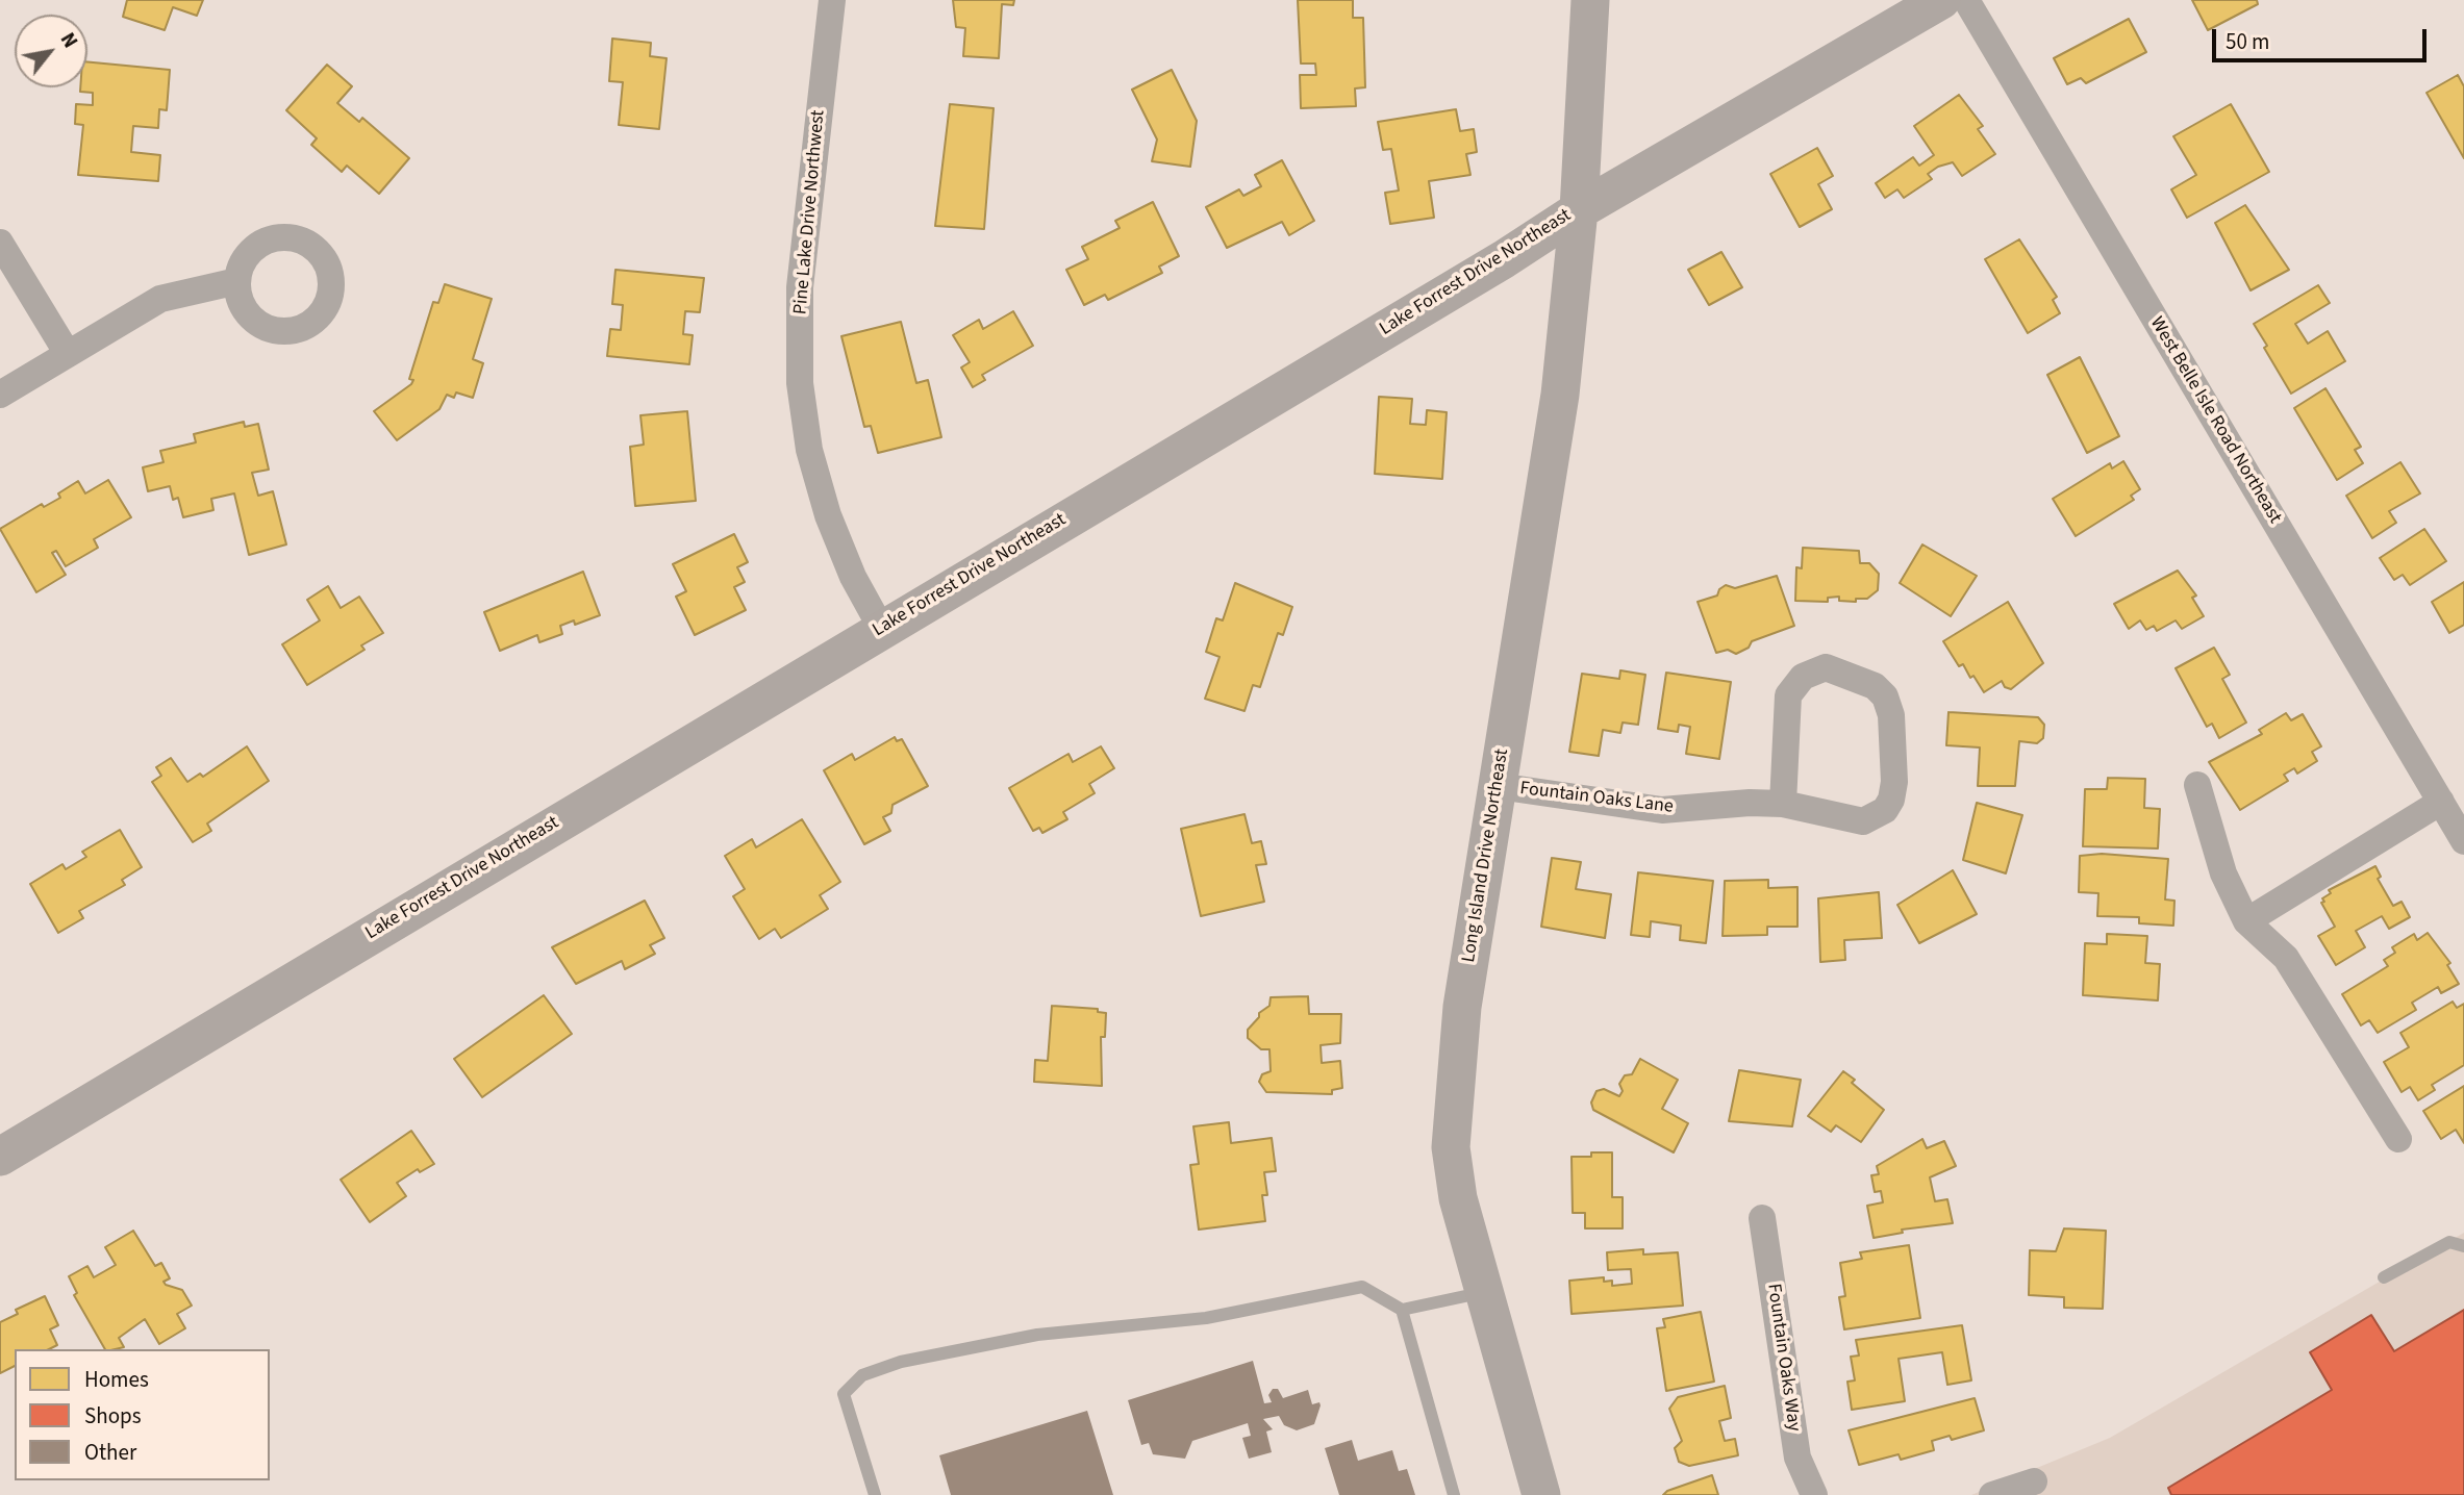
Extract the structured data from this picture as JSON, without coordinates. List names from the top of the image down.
{
  "streets": {
    "street": [
      "Pine Lake Drive Northwest",
      "Lake Forrest Drive Northeast",
      "West Belle Isle Road Northeast",
      "Fountain Oaks Lane",
      "Long Island Drive Northeast",
      "Fountain Oaks Way"
    ]
  },
  "crossings": [
    ["Pine Lake Drive Northwest", "Lake Forrest Drive Northeast"],
    ["Lake Forrest Drive Northeast", "Long Island Drive Northeast"],
    ["Fountain Oaks Lane", "Long Island Drive Northeast"]
  ],
  "legend": ["Homes", "Shops", "Other"],
  "scale_bar": "50 m",
  "north": "top right"
}
